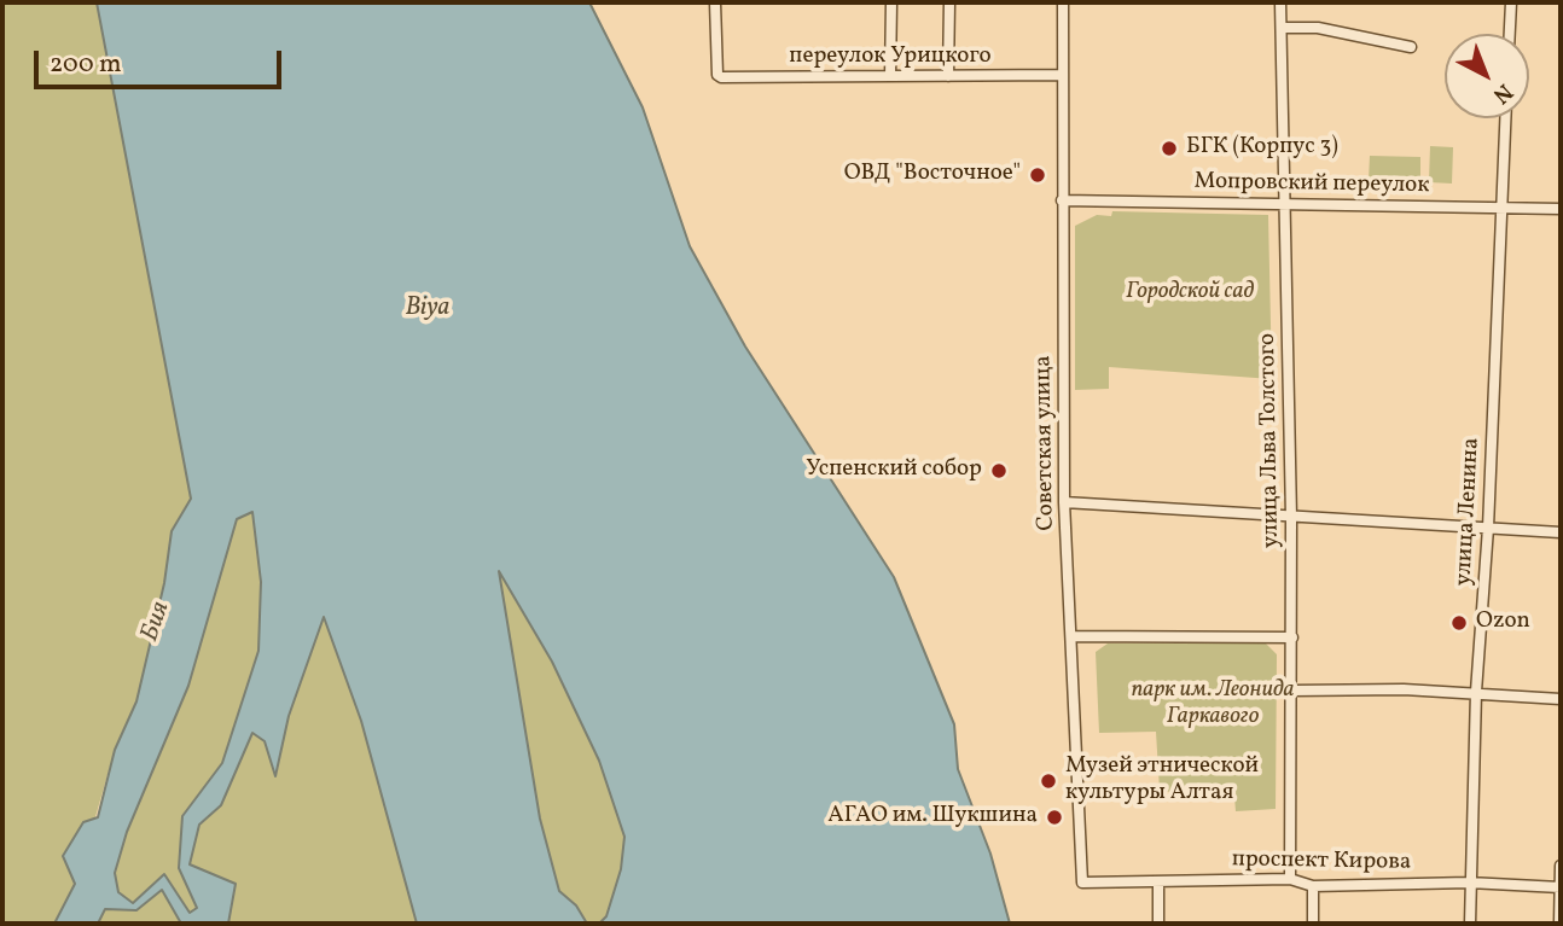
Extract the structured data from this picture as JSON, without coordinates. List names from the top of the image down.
{
  "streets": {
    "street": [
      "переулок Урицкого",
      "Мопровский переулок",
      "улица Льва Толстого",
      "Советская улица",
      "улица Ленина",
      "проспект Кирова"
    ]
  },
  "crossings": [
    ["переулок Урицкого", "Советская улица"],
    ["Мопровский переулок", "улица Льва Толстого"],
    ["Мопровский переулок", "Советская улица"],
    ["Мопровский переулок", "улица Ленина"],
    ["улица Льва Толстого", "проспект Кирова"],
    ["Советская улица", "проспект Кирова"],
    ["улица Ленина", "проспект Кирова"]
  ],
  "water": ["Biya", "Бия"],
  "parks": ["Городской сад", "парк им. Леонида Гаркавого"],
  "places": [
    "БГК (Корпус 3)",
    "ОВД \"Восточное\"",
    "Успенский собор",
    "Ozon",
    "Музей этнической культуры Алтая",
    "АГАО им. Шукшина"
  ],
  "scale_bar": "200 m",
  "north": "bottom right"
}
